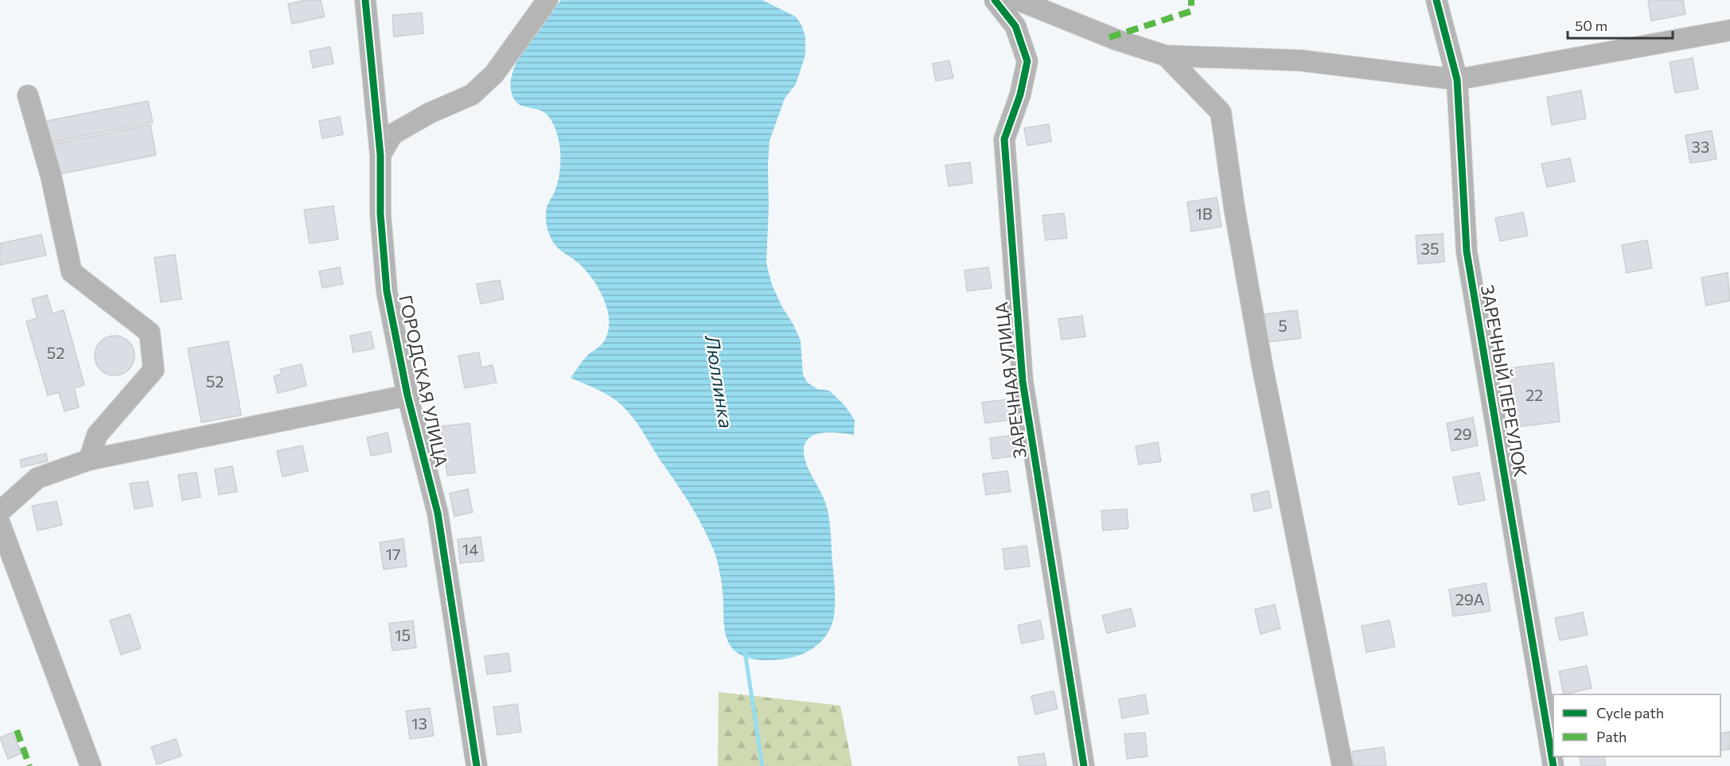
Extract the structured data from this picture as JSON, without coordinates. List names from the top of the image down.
{
  "streets": {
    "street": ["ЗАРЕЧНАЯ УЛИЦА", "ГОРОДСКАЯ УЛИЦА", "ЗАРЕЧНЫЙ ПЕРЕУЛОК"]
  },
  "water": ["Люллинка"],
  "house_numbers": [
    "33",
    "1В",
    "35",
    "5",
    "52",
    "52",
    "22",
    "29",
    "14",
    "17",
    "29А",
    "15",
    "13"
  ],
  "legend": ["Cycle path", "Path"],
  "scale_bar": "50 m"
}
